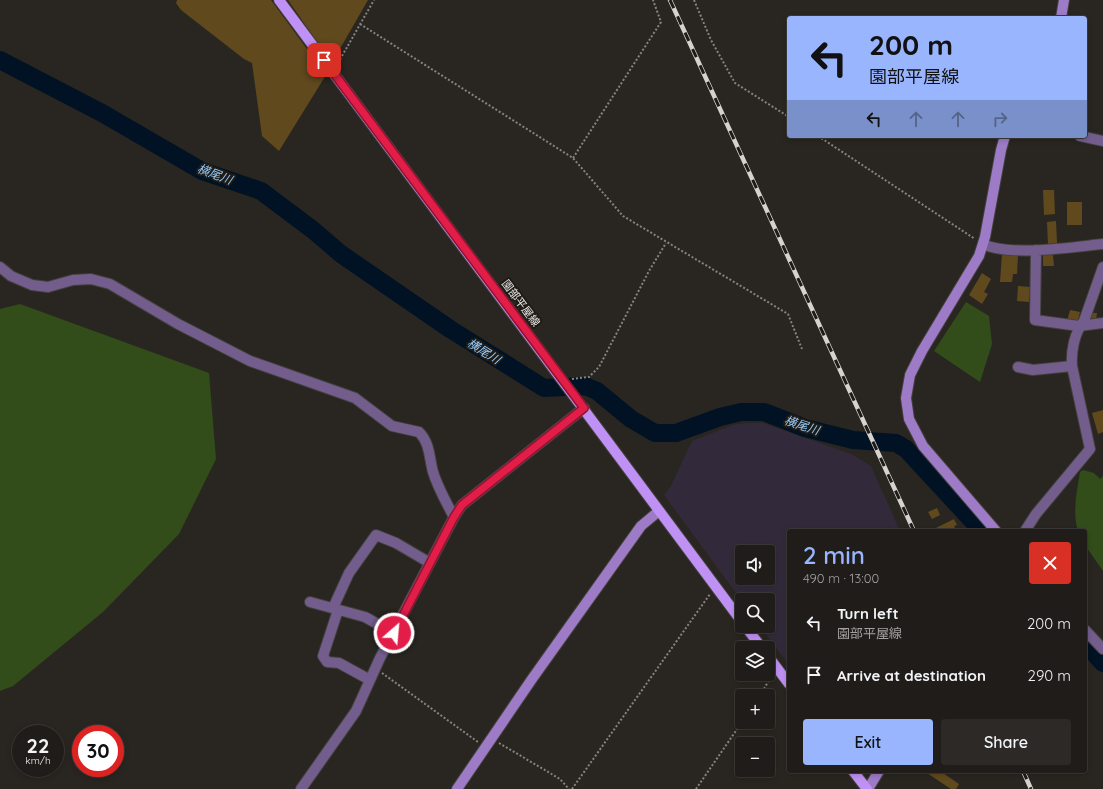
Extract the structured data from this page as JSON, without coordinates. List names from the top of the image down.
{
  "streets": {
    "main road": ["園部平屋線"]
  },
  "water": ["横尾川"],
  "page": {
    "turn": ["200 m", "園部平屋線"],
    "heading": ["2 min", "490 m · 13:00"],
    "map_buttons": ["+", "−"],
    "list": [
      {
        "name": "Turn left",
        "note": "園部平屋線",
        "value": "200 m"
      },
      {
        "name": "Arrive at destination",
        "value": "290 m"
      }
    ],
    "buttons": ["Exit", "Share"],
    "speed": "22 km/h",
    "limit": "30"
  }
}
